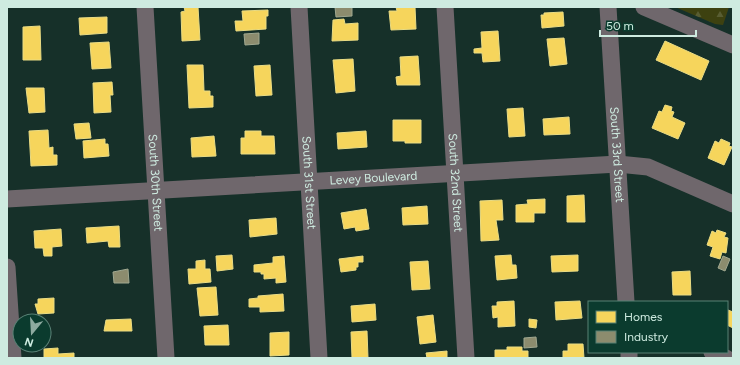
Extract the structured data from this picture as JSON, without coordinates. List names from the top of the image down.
{
  "streets": {
    "street": [
      "South 33rd Street",
      "Levey Boulevard",
      "South 31st Street",
      "South 30th Street",
      "South 32nd Street"
    ]
  },
  "crossings": [
    ["South 33rd Street", "Levey Boulevard"],
    ["Levey Boulevard", "South 31st Street"],
    ["Levey Boulevard", "South 30th Street"],
    ["Levey Boulevard", "South 32nd Street"]
  ],
  "legend": ["Homes", "Industry"],
  "scale_bar": "50 m",
  "north": "bottom"
}
